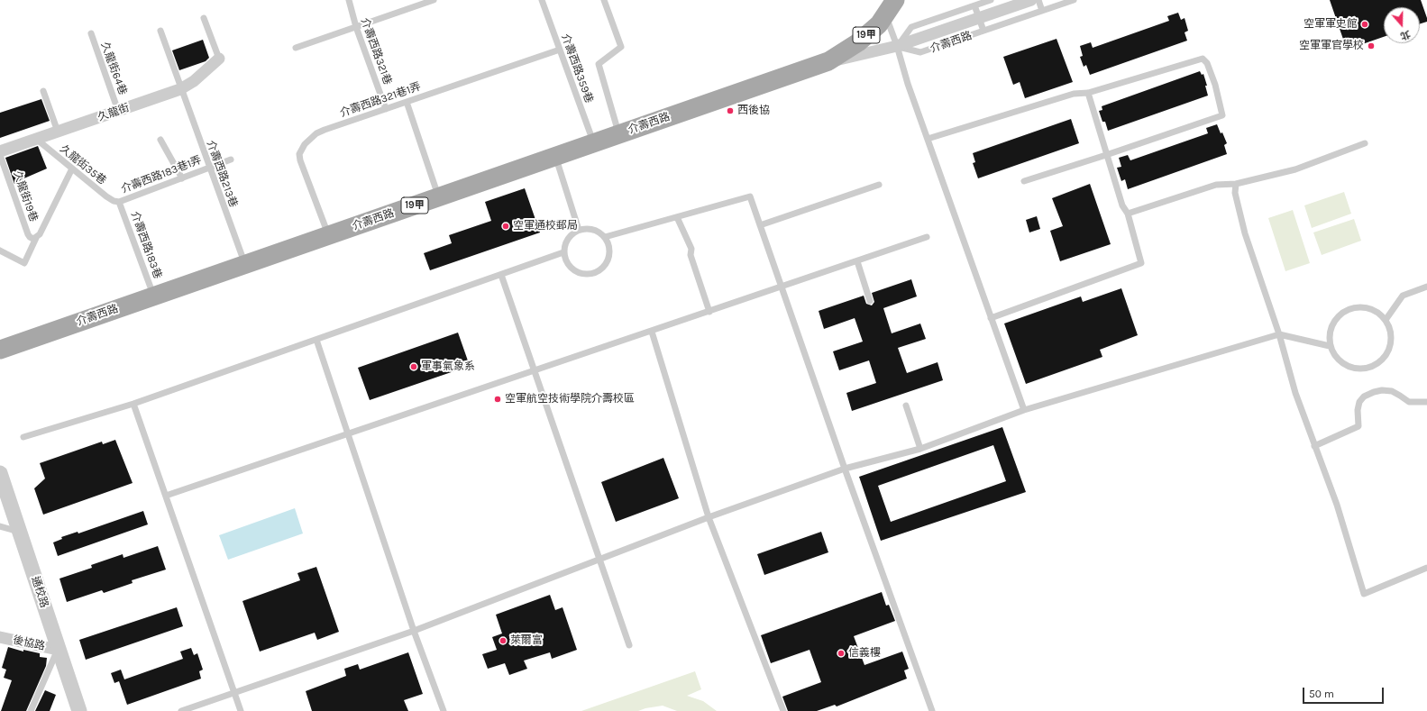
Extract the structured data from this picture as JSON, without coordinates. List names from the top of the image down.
{
  "streets": {
    "main road": ["19甲", "介壽西路"],
    "street": ["久龍街", "通校路", "後協路"],
    "lane": [
      "介壽西路321巷",
      "久龍街64巷",
      "介壽西路359巷",
      "介壽西路321巷1弄",
      "久龍街35巷",
      "介壽西路213巷",
      "介壽西路183巷1弄",
      "久龍街19巷",
      "介壽西路183巷"
    ]
  },
  "crossings": [
    ["介壽西路", "介壽西路359巷"],
    ["介壽西路", "介壽西路321巷1弄"],
    ["介壽西路", "介壽西路213巷"],
    ["介壽西路", "介壽西路183巷"],
    ["介壽西路321巷", "介壽西路321巷1弄"],
    ["久龍街64巷", "久龍街"],
    ["介壽西路359巷", "介壽西路321巷1弄"],
    ["久龍街", "久龍街35巷"],
    ["久龍街", "介壽西路213巷"],
    ["久龍街35巷", "介壽西路183巷1弄"],
    ["久龍街35巷", "久龍街19巷"],
    ["久龍街35巷", "介壽西路183巷"],
    ["介壽西路213巷", "介壽西路183巷1弄"],
    ["介壽西路183巷1弄", "介壽西路183巷"],
    ["通校路", "後協路"]
  ],
  "places": [
    "空軍軍史館",
    "空軍軍官學校",
    "西後協",
    "空軍通校郵局",
    "軍事氣象系",
    "空軍航空技術學院介壽校區",
    "萊爾富",
    "信義樓"
  ],
  "scale_bar": "50 m",
  "north": "bottom"
}
